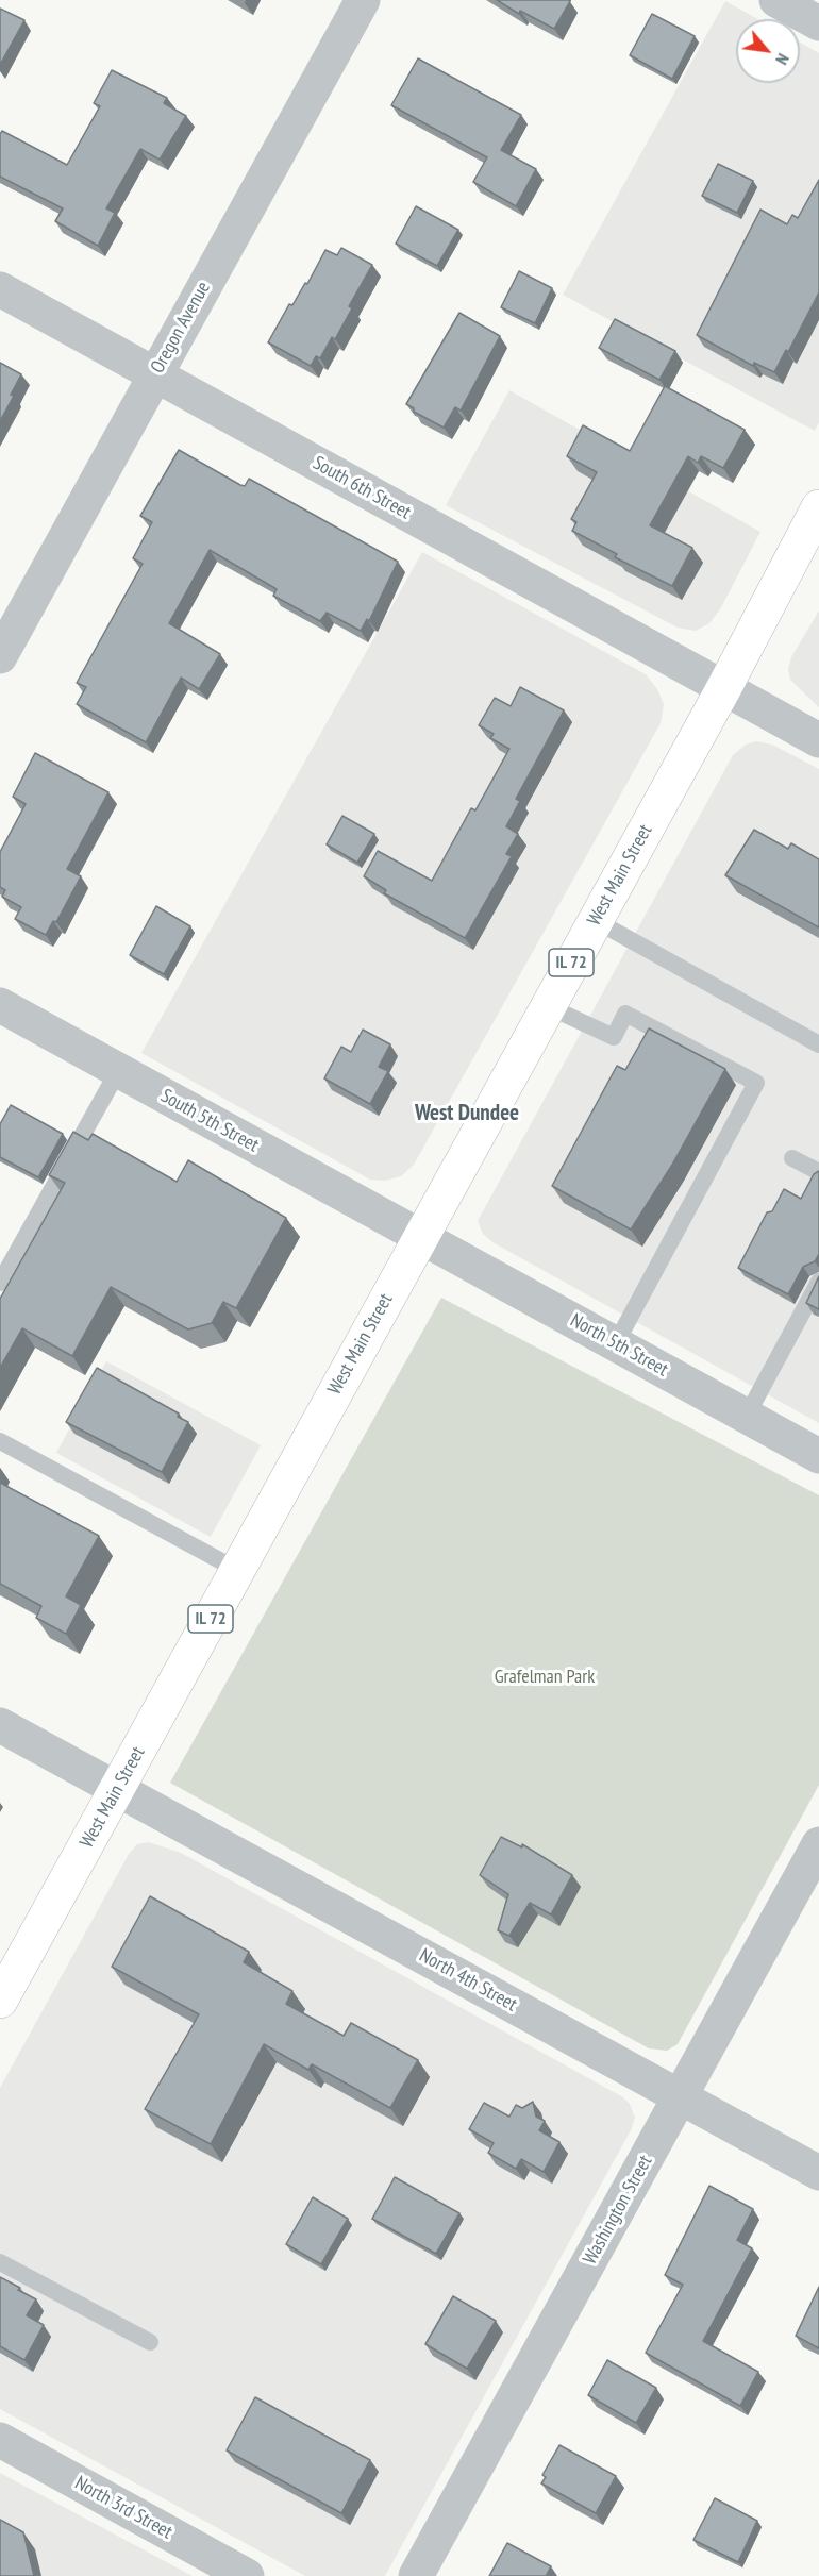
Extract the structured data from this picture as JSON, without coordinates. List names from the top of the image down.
{
  "streets": {
    "main road": ["West Main Street", "IL 72"],
    "street": [
      "Oregon Avenue",
      "South 6th Street",
      "South 5th Street",
      "North 5th Street",
      "North 4th Street",
      "Washington Street",
      "North 3rd Street"
    ]
  },
  "crossings": [
    ["Oregon Avenue", "South 6th Street"],
    ["South 6th Street", "West Main Street"],
    ["West Main Street", "South 5th Street"],
    ["West Main Street", "North 5th Street"],
    ["West Main Street", "North 4th Street"],
    ["South 5th Street", "North 5th Street"],
    ["North 4th Street", "Washington Street"]
  ],
  "districts": ["West Dundee"],
  "parks": ["Grafelman Park"],
  "north": "bottom right"
}
